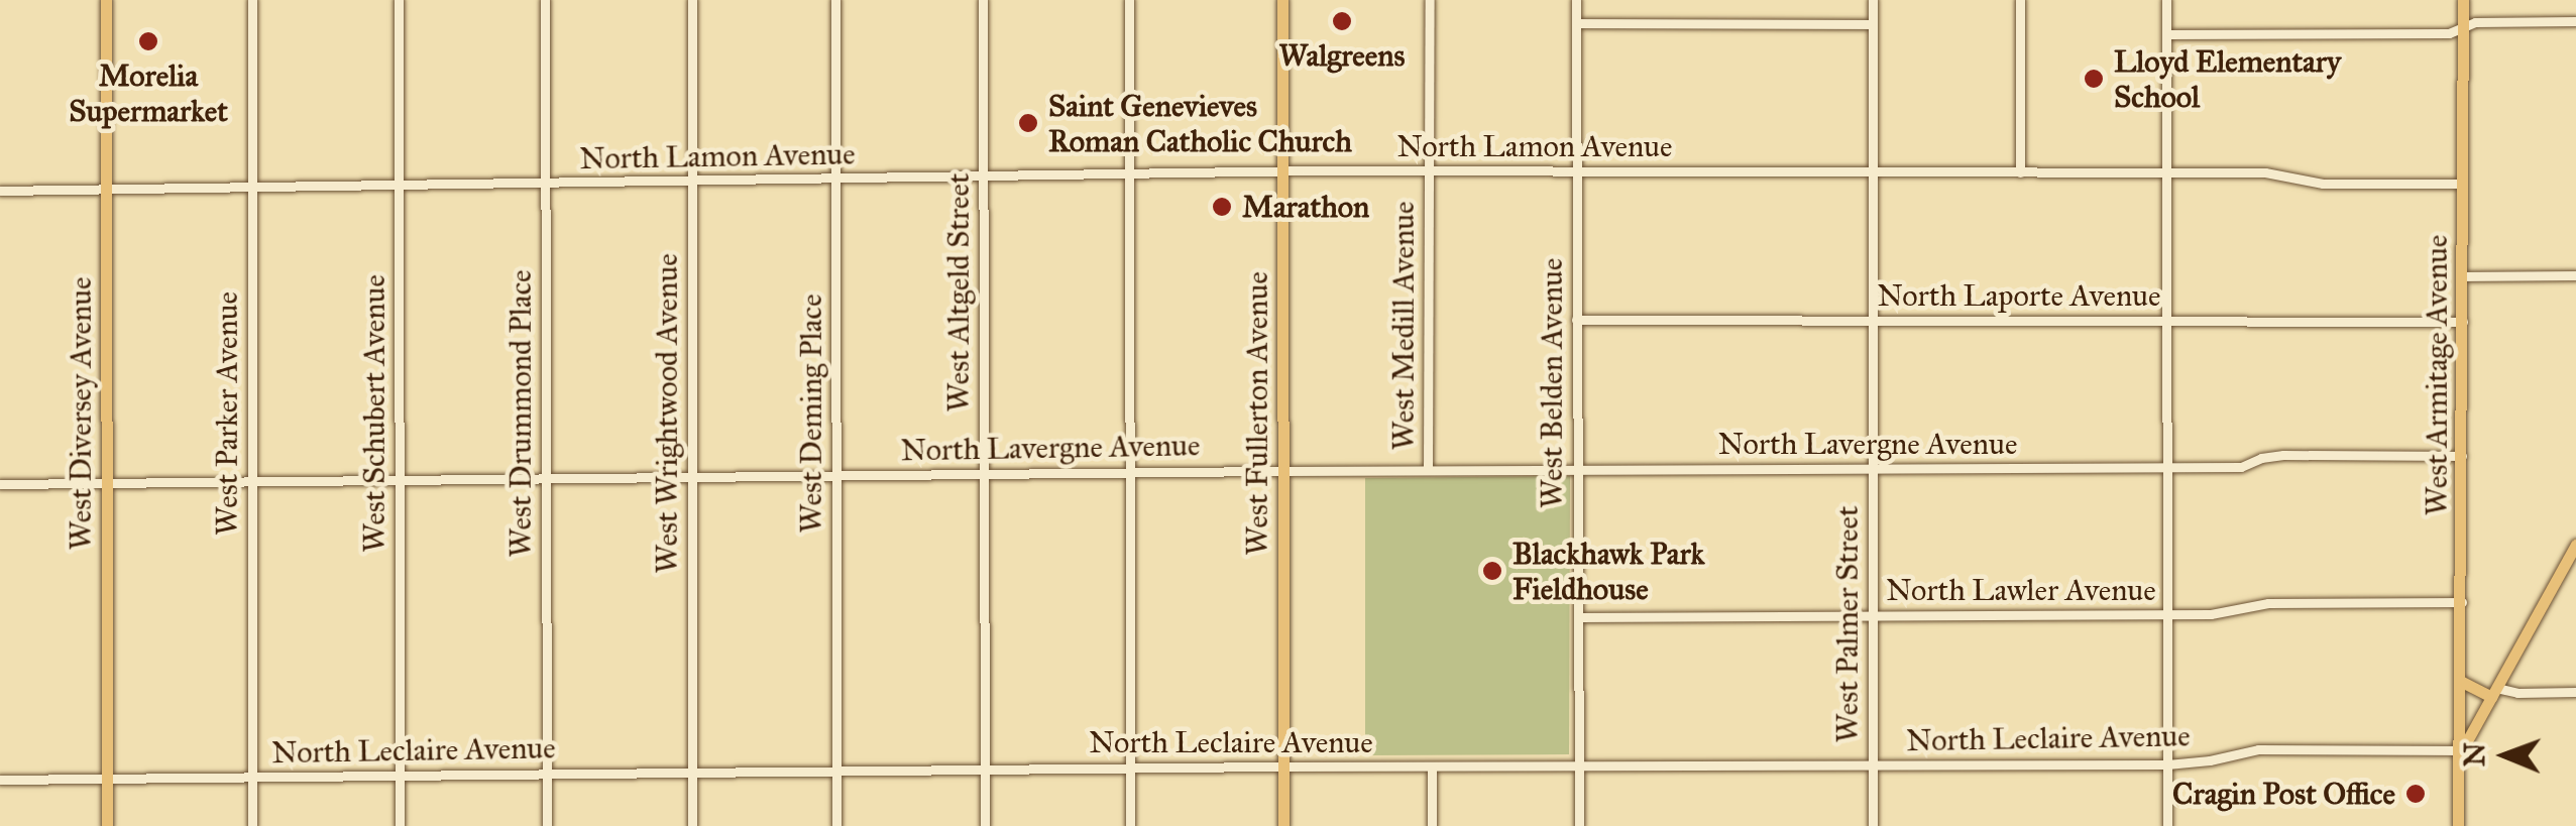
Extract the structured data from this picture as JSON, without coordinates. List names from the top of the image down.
{
  "streets": {
    "main road": ["West Armitage Avenue", "West Diversey Avenue", "West Fullerton Avenue"],
    "street": [
      "North Lamon Avenue",
      "West Altgeld Street",
      "North Laporte Avenue",
      "West Medill Avenue",
      "West Belden Avenue",
      "West Parker Avenue",
      "West Schubert Avenue",
      "West Drummond Place",
      "West Wrightwood Avenue",
      "West Deming Place",
      "North Lavergne Avenue",
      "North Lawler Avenue",
      "West Palmer Street",
      "North Leclaire Avenue"
    ]
  },
  "crossings": [
    ["North Lamon Avenue", "West Altgeld Street"],
    ["North Lamon Avenue", "West Medill Avenue"],
    ["North Lamon Avenue", "West Armitage Avenue"],
    ["North Lamon Avenue", "West Belden Avenue"],
    ["North Lamon Avenue", "West Diversey Avenue"],
    ["North Lamon Avenue", "West Parker Avenue"],
    ["North Lamon Avenue", "West Schubert Avenue"],
    ["North Lamon Avenue", "West Drummond Place"],
    ["North Lamon Avenue", "West Wrightwood Avenue"],
    ["North Lamon Avenue", "West Deming Place"],
    ["North Lamon Avenue", "West Fullerton Avenue"],
    ["North Lamon Avenue", "West Palmer Street"],
    ["West Altgeld Street", "North Lavergne Avenue"],
    ["West Altgeld Street", "North Leclaire Avenue"],
    ["North Laporte Avenue", "West Armitage Avenue"],
    ["North Laporte Avenue", "West Belden Avenue"],
    ["North Laporte Avenue", "West Palmer Street"],
    ["West Medill Avenue", "North Lavergne Avenue"],
    ["West Armitage Avenue", "North Lavergne Avenue"],
    ["West Armitage Avenue", "North Lawler Avenue"],
    ["West Armitage Avenue", "North Leclaire Avenue"],
    ["West Belden Avenue", "North Lavergne Avenue"],
    ["West Belden Avenue", "North Lawler Avenue"],
    ["West Belden Avenue", "North Leclaire Avenue"],
    ["West Diversey Avenue", "North Lavergne Avenue"],
    ["West Diversey Avenue", "North Leclaire Avenue"],
    ["West Parker Avenue", "North Lavergne Avenue"],
    ["West Parker Avenue", "North Leclaire Avenue"],
    ["West Schubert Avenue", "North Lavergne Avenue"],
    ["West Schubert Avenue", "North Leclaire Avenue"],
    ["West Drummond Place", "North Lavergne Avenue"],
    ["West Drummond Place", "North Leclaire Avenue"],
    ["West Wrightwood Avenue", "North Lavergne Avenue"],
    ["West Wrightwood Avenue", "North Leclaire Avenue"],
    ["West Deming Place", "North Lavergne Avenue"],
    ["West Deming Place", "North Leclaire Avenue"],
    ["West Fullerton Avenue", "North Lavergne Avenue"],
    ["West Fullerton Avenue", "North Leclaire Avenue"],
    ["North Lavergne Avenue", "West Palmer Street"],
    ["North Lawler Avenue", "West Palmer Street"],
    ["West Palmer Street", "North Leclaire Avenue"]
  ],
  "places": [
    "Walgreens",
    "Morelia Supermarket",
    "Lloyd Elementary School",
    "Saint Genevieves Roman Catholic Church",
    "Marathon",
    "Blackhawk Park Fieldhouse",
    "Cragin Post Office"
  ],
  "north": "left"
}
